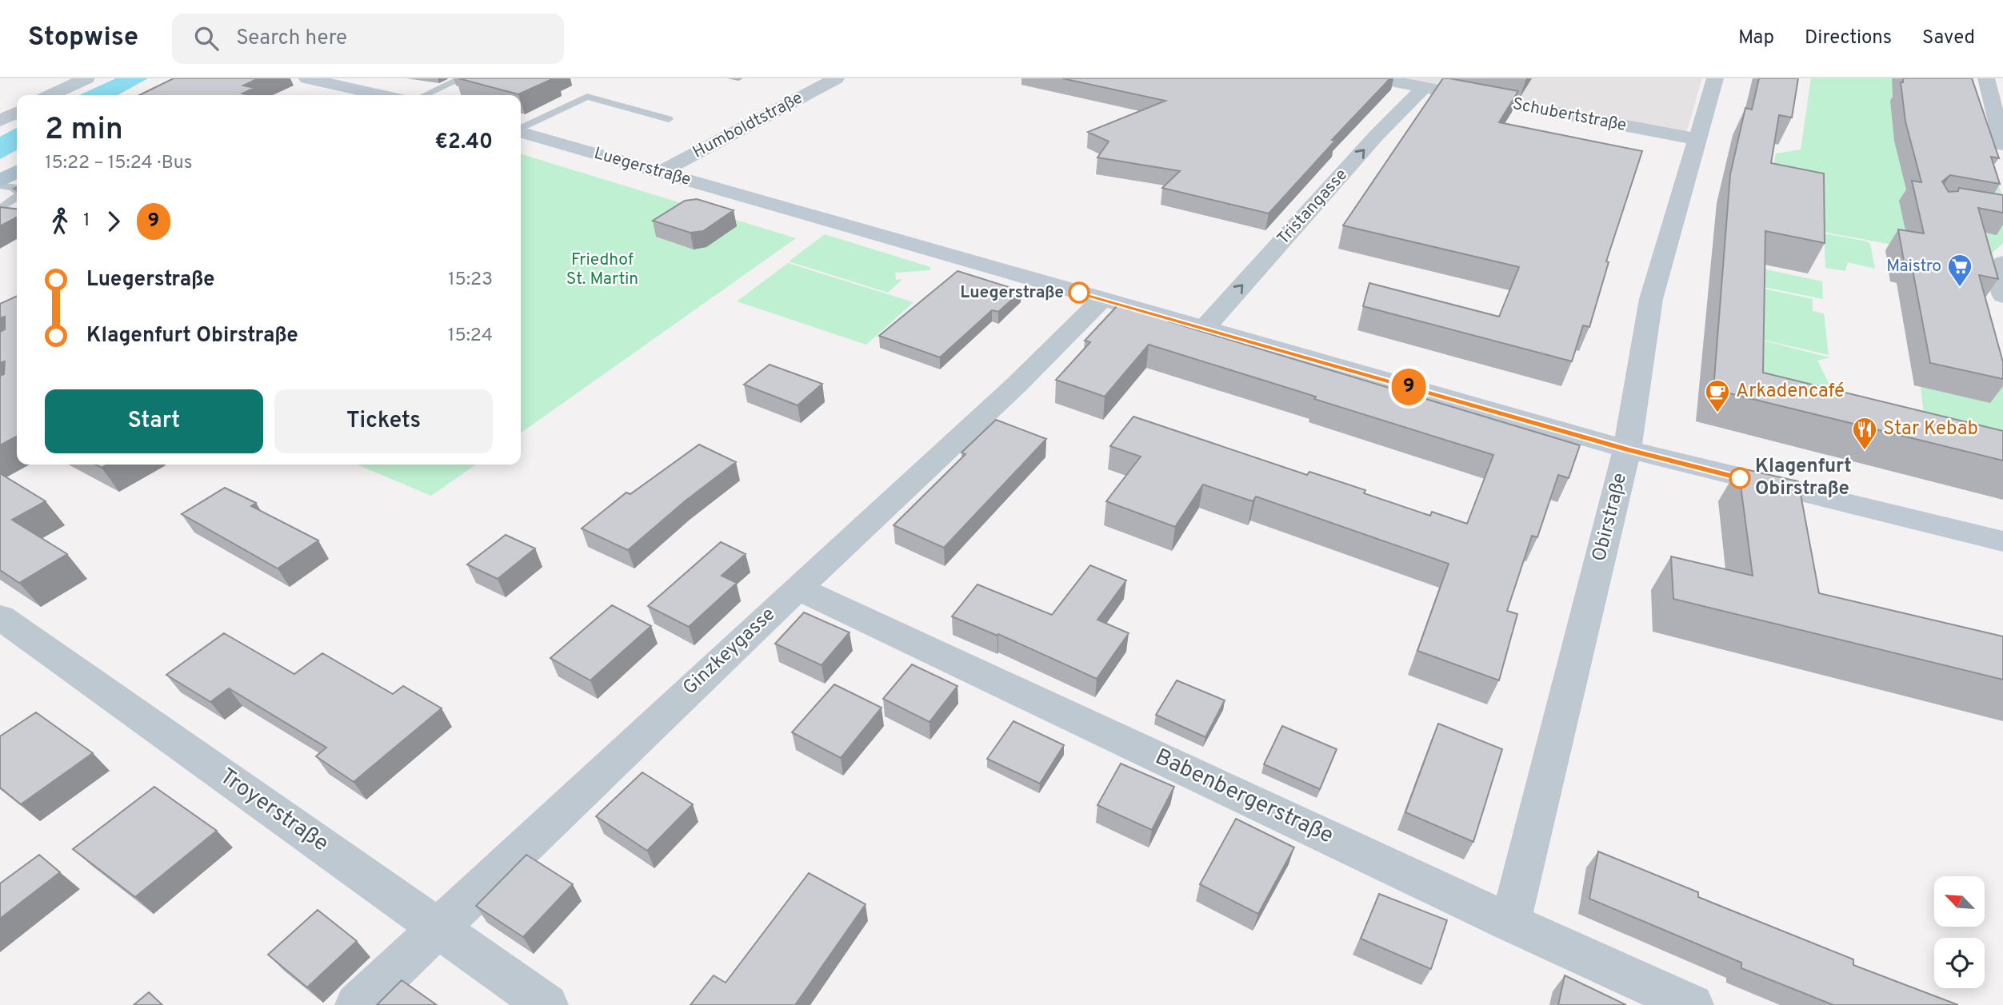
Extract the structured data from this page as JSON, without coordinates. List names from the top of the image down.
{
  "streets": {
    "street": [
      "Schubertstraße",
      "Humboldtstraße",
      "Luegerstraße",
      "Tristangasse",
      "Obirstraße",
      "Ginzkeygasse",
      "Babenbergerstraße",
      "Troyerstraße"
    ]
  },
  "crossings": [
    ["Schubertstraße", "Tristangasse"],
    ["Schubertstraße", "Obirstraße"],
    ["Humboldtstraße", "Luegerstraße"],
    ["Luegerstraße", "Tristangasse"],
    ["Luegerstraße", "Obirstraße"],
    ["Luegerstraße", "Ginzkeygasse"],
    ["Obirstraße", "Babenbergerstraße"],
    ["Ginzkeygasse", "Babenbergerstraße"],
    ["Ginzkeygasse", "Troyerstraße"]
  ],
  "one_way": ["Tristangasse"],
  "parks": ["Friedhof St. Martin"],
  "places": {
    "supermarket": ["Maistro"],
    "other": ["Luegerstraße", "Klagenfurt Obirstraße"],
    "cafe": ["Arkadencafé"],
    "restaurant": ["Star Kebab"]
  },
  "lines": ["bus line 9"],
  "north": "top left",
  "page": {
    "header": "Stopwise",
    "search": "Search here",
    "nav": ["Map", "Directions", "Saved"],
    "on_map": "9",
    "heading": ["2 min", "15:22 – 15:24 · Bus", "€2.40"],
    "legs": ["1", "9"],
    "list": [
      {
        "name": "Luegerstraße",
        "value": "15:23"
      },
      {
        "name": "Klagenfurt Obirstraße",
        "value": "15:24"
      }
    ],
    "buttons": ["Start", "Tickets"]
  }
}
